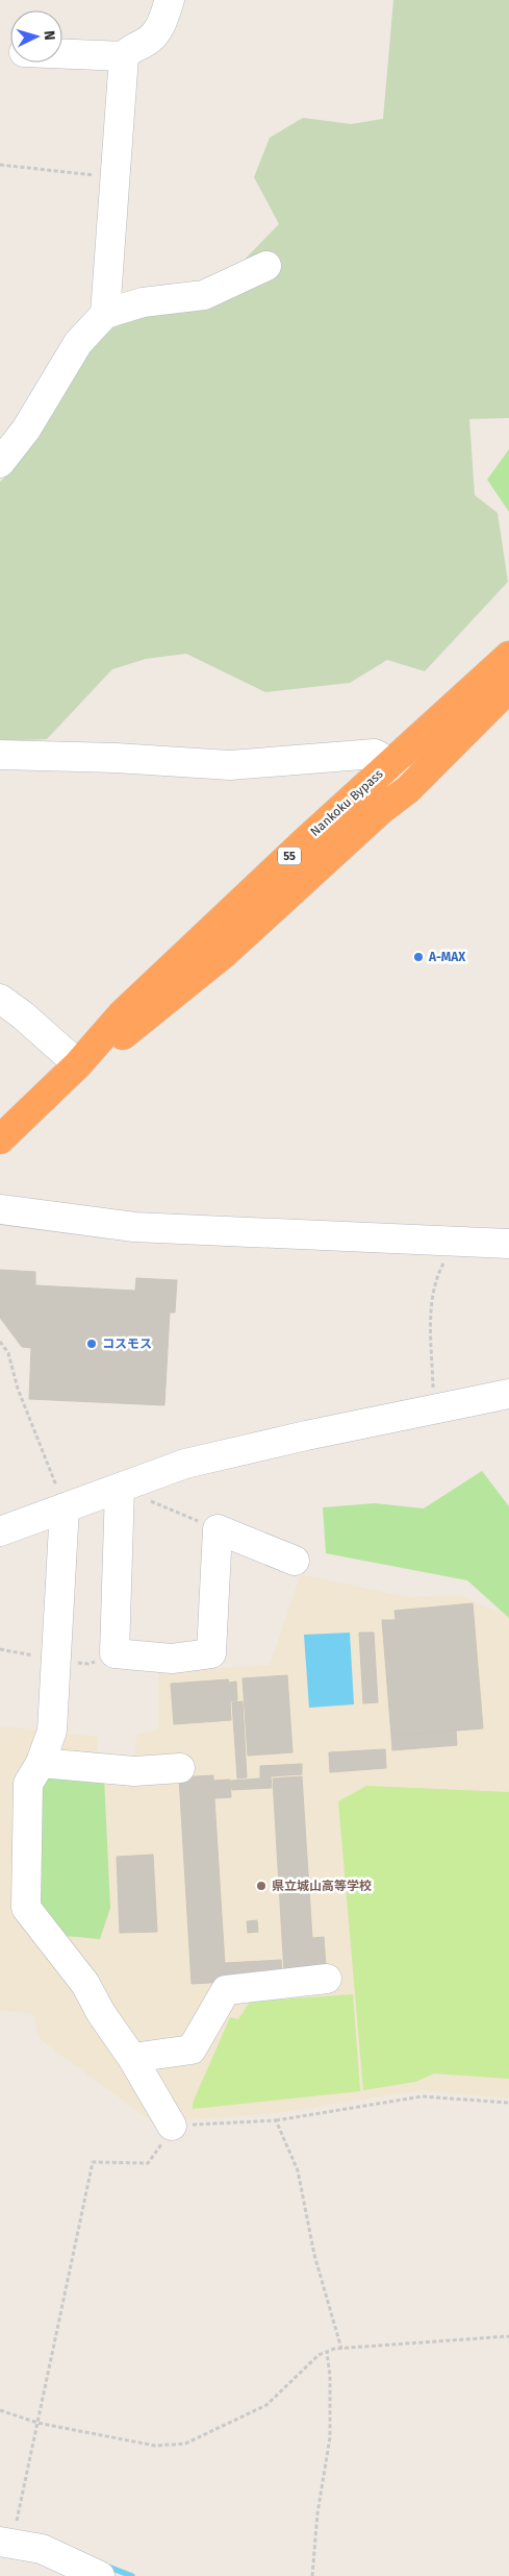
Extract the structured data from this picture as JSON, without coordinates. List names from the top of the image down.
{
  "streets": {
    "highway": ["Nankoku Bypass", "55"]
  },
  "places": ["A-MAX", "コスモス", "県立城山高等学校"],
  "north": "right"
}
